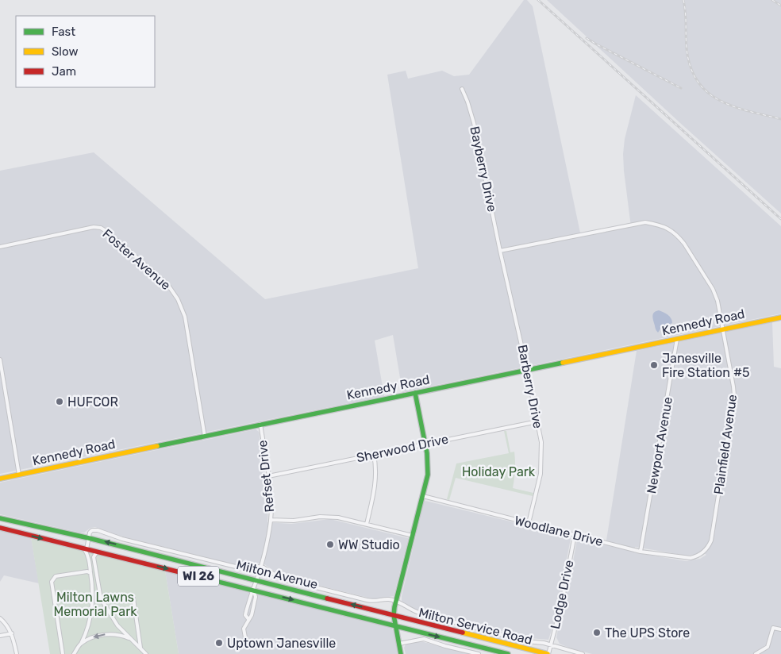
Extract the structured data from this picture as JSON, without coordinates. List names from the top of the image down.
{
  "streets": {
    "main road": ["Kennedy Road", "Milton Avenue", "WI 26"],
    "street": [
      "Bayberry Drive",
      "Foster Avenue",
      "Barberry Drive",
      "Plainfield Avenue",
      "Newport Avenue",
      "Sherwood Drive",
      "Refset Drive",
      "Woodlane Drive",
      "Lodge Drive",
      "Milton Service Road"
    ]
  },
  "crossings": [
    ["Bayberry Drive", "Barberry Drive"],
    ["Bayberry Drive", "Plainfield Avenue"],
    ["Foster Avenue", "Kennedy Road"],
    ["Kennedy Road", "Barberry Drive"],
    ["Kennedy Road", "Plainfield Avenue"],
    ["Kennedy Road", "Newport Avenue"],
    ["Kennedy Road", "Refset Drive"],
    ["Barberry Drive", "Plainfield Avenue"],
    ["Barberry Drive", "Sherwood Drive"],
    ["Barberry Drive", "Woodlane Drive"],
    ["Plainfield Avenue", "Woodlane Drive"],
    ["Newport Avenue", "Woodlane Drive"],
    ["Sherwood Drive", "Refset Drive"],
    ["Refset Drive", "Milton Avenue"],
    ["Refset Drive", "Milton Service Road"],
    ["Woodlane Drive", "Lodge Drive"],
    ["Milton Avenue", "Lodge Drive"],
    ["Milton Avenue", "Milton Service Road"],
    ["Lodge Drive", "Milton Service Road"]
  ],
  "parks": ["Holiday Park", "Milton Lawns Memorial Park"],
  "places": [
    "Janesville Fire Station #5",
    "HUFCOR",
    "WW Studio",
    "The UPS Store",
    "Uptown Janesville"
  ],
  "legend": ["Fast", "Slow", "Jam"]
}
